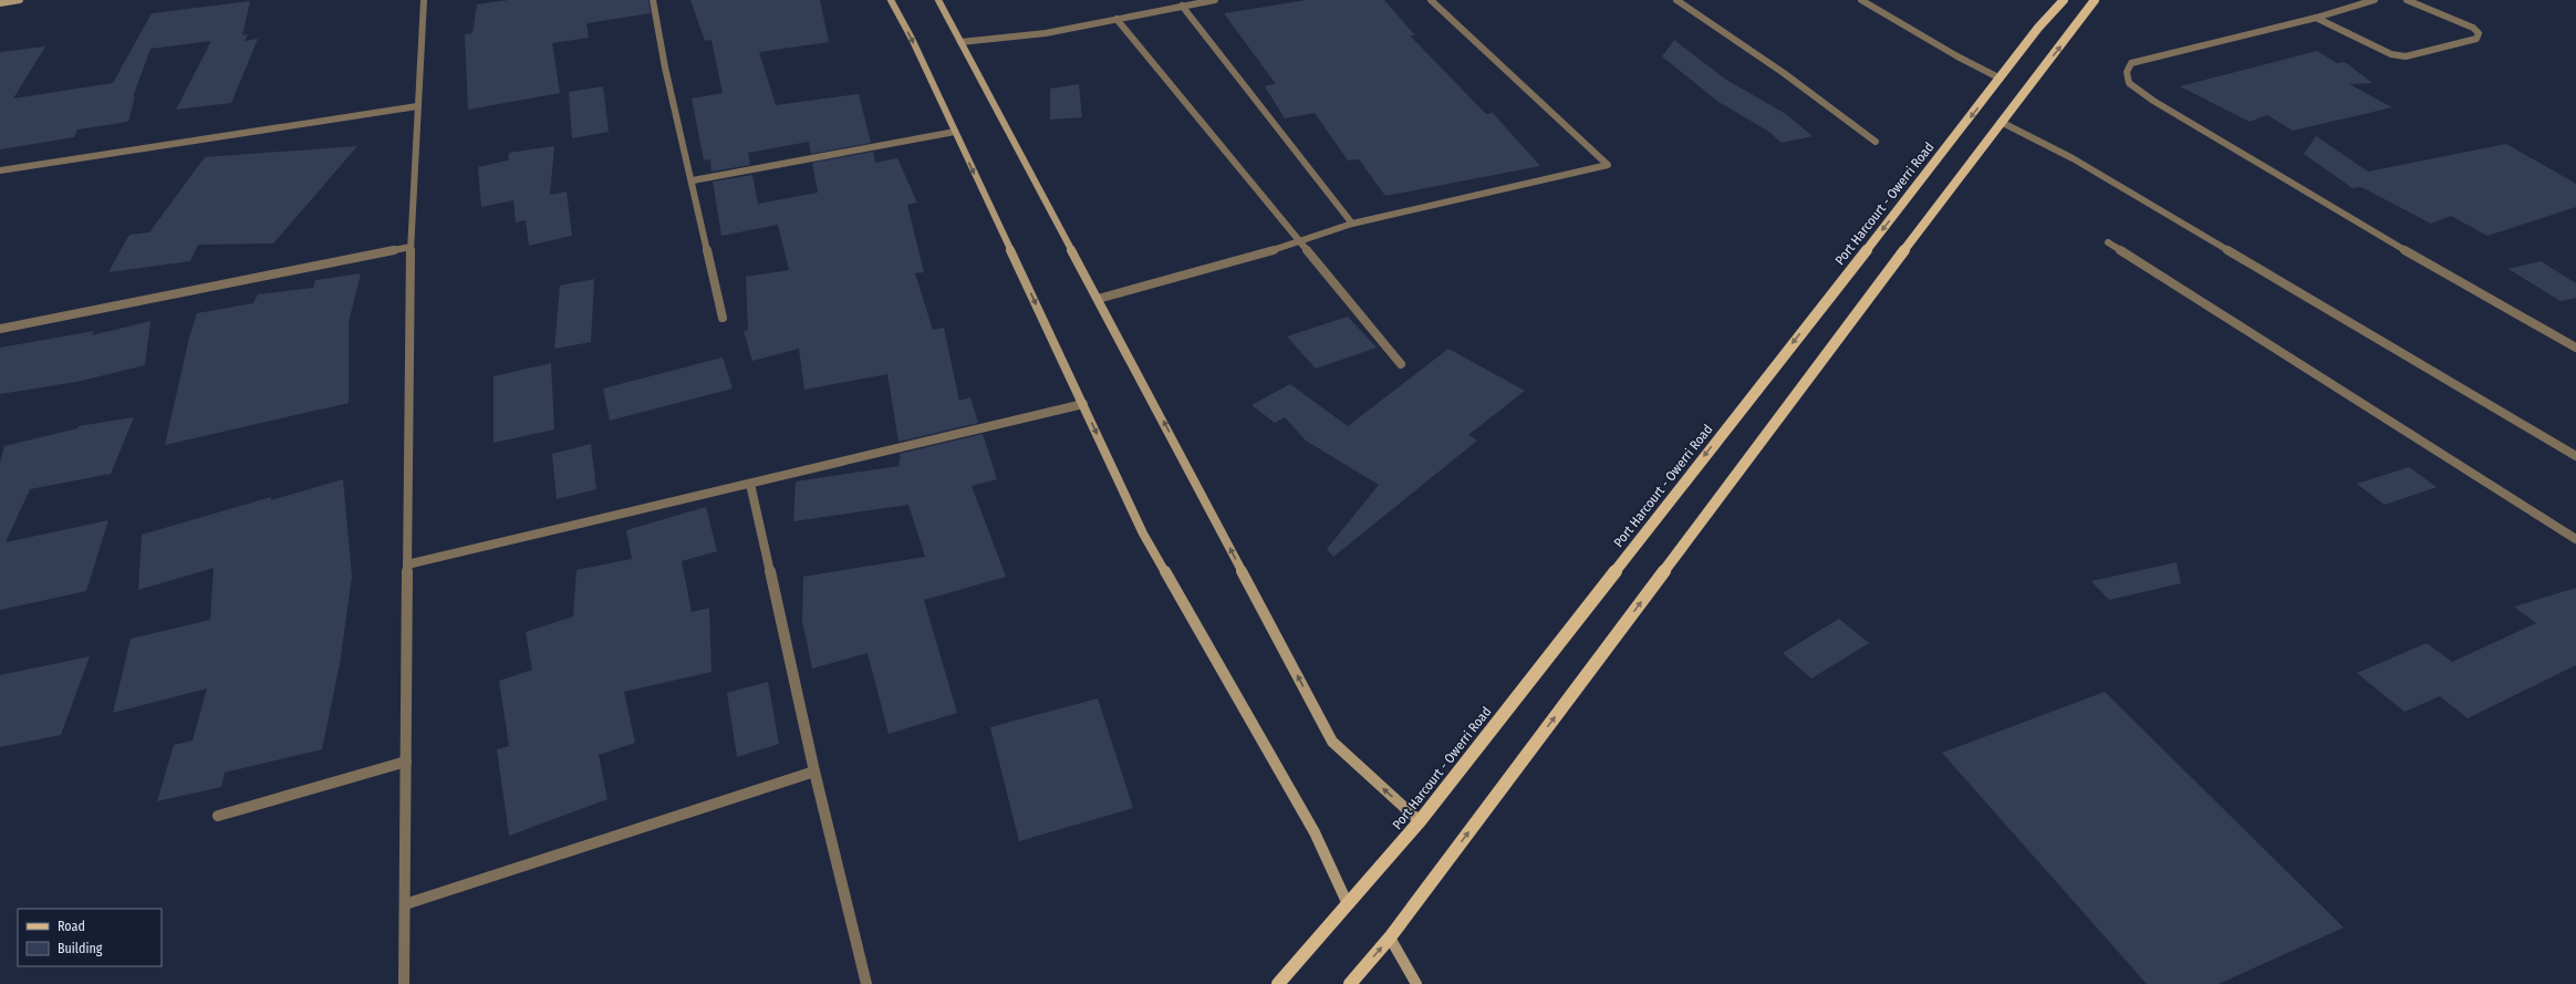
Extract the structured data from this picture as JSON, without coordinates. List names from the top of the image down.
{
  "streets": {
    "main road": ["Port Harcourt - Owerri Road"]
  },
  "legend": ["Road", "Building"]
}
